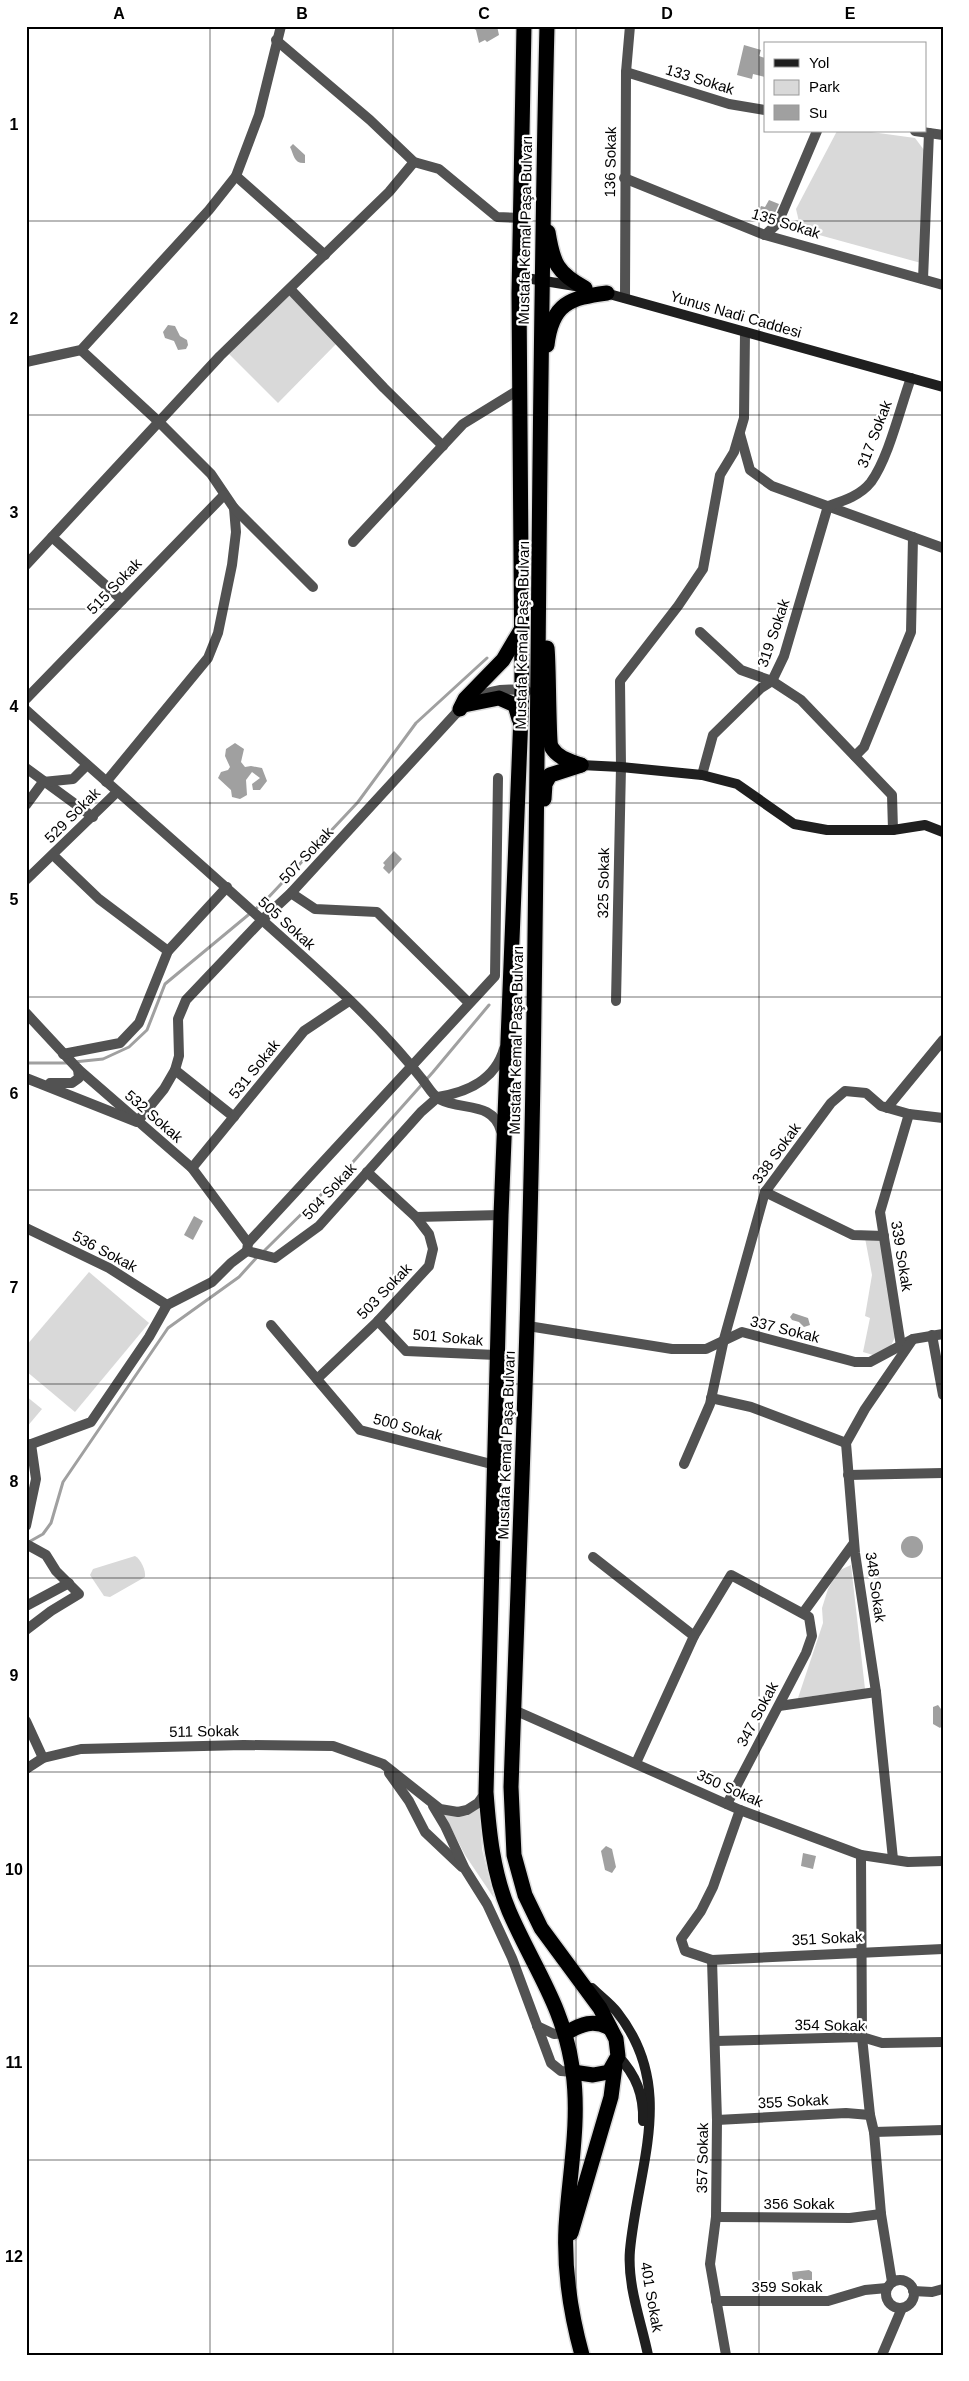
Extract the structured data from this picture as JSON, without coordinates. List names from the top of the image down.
{
  "streets": {
    "highway": ["Mustafa Kemal Paşa Bulvarı"],
    "street": [
      "133 Sokak",
      "136 Sokak",
      "135 Sokak",
      "Yunus Nadi Caddesi",
      "317 Sokak",
      "515 Sokak",
      "319 Sokak",
      "529 Sokak",
      "507 Sokak",
      "325 Sokak",
      "505 Sokak",
      "531 Sokak",
      "532 Sokak",
      "338 Sokak",
      "504 Sokak",
      "536 Sokak",
      "339 Sokak",
      "503 Sokak",
      "337 Sokak",
      "501 Sokak",
      "500 Sokak",
      "348 Sokak",
      "347 Sokak",
      "511 Sokak",
      "350 Sokak",
      "351 Sokak",
      "354 Sokak",
      "355 Sokak",
      "357 Sokak",
      "356 Sokak",
      "359 Sokak",
      "401 Sokak"
    ]
  },
  "crossings": [
    ["133 Sokak", "136 Sokak"],
    ["136 Sokak", "135 Sokak"],
    ["136 Sokak", "Yunus Nadi Caddesi"],
    ["Mustafa Kemal Paşa Bulvarı", "Yunus Nadi Caddesi"],
    ["Mustafa Kemal Paşa Bulvarı", "507 Sokak"],
    ["Mustafa Kemal Paşa Bulvarı", "337 Sokak"],
    ["Mustafa Kemal Paşa Bulvarı", "501 Sokak"],
    ["Mustafa Kemal Paşa Bulvarı", "500 Sokak"],
    ["Mustafa Kemal Paşa Bulvarı", "511 Sokak"],
    ["Mustafa Kemal Paşa Bulvarı", "350 Sokak"],
    ["Yunus Nadi Caddesi", "317 Sokak"],
    ["317 Sokak", "319 Sokak"],
    ["529 Sokak", "505 Sokak"],
    ["507 Sokak", "505 Sokak"],
    ["507 Sokak", "532 Sokak"],
    ["505 Sokak", "531 Sokak"],
    ["505 Sokak", "504 Sokak"],
    ["531 Sokak", "532 Sokak"],
    ["532 Sokak", "504 Sokak"],
    ["338 Sokak", "339 Sokak"],
    ["338 Sokak", "337 Sokak"],
    ["504 Sokak", "503 Sokak"],
    ["339 Sokak", "337 Sokak"],
    ["503 Sokak", "501 Sokak"],
    ["503 Sokak", "500 Sokak"],
    ["348 Sokak", "350 Sokak"],
    ["347 Sokak", "350 Sokak"],
    ["351 Sokak", "357 Sokak"],
    ["354 Sokak", "357 Sokak"],
    ["355 Sokak", "357 Sokak"],
    ["357 Sokak", "356 Sokak"],
    ["357 Sokak", "359 Sokak"]
  ],
  "legend": ["Yol", "Park", "Su"],
  "grid": {
    "columns": [
      "A",
      "B",
      "C",
      "D",
      "E"
    ],
    "rows": [
      "1",
      "2",
      "3",
      "4",
      "5",
      "6",
      "7",
      "8",
      "9",
      "10",
      "11",
      "12"
    ]
  }
}
